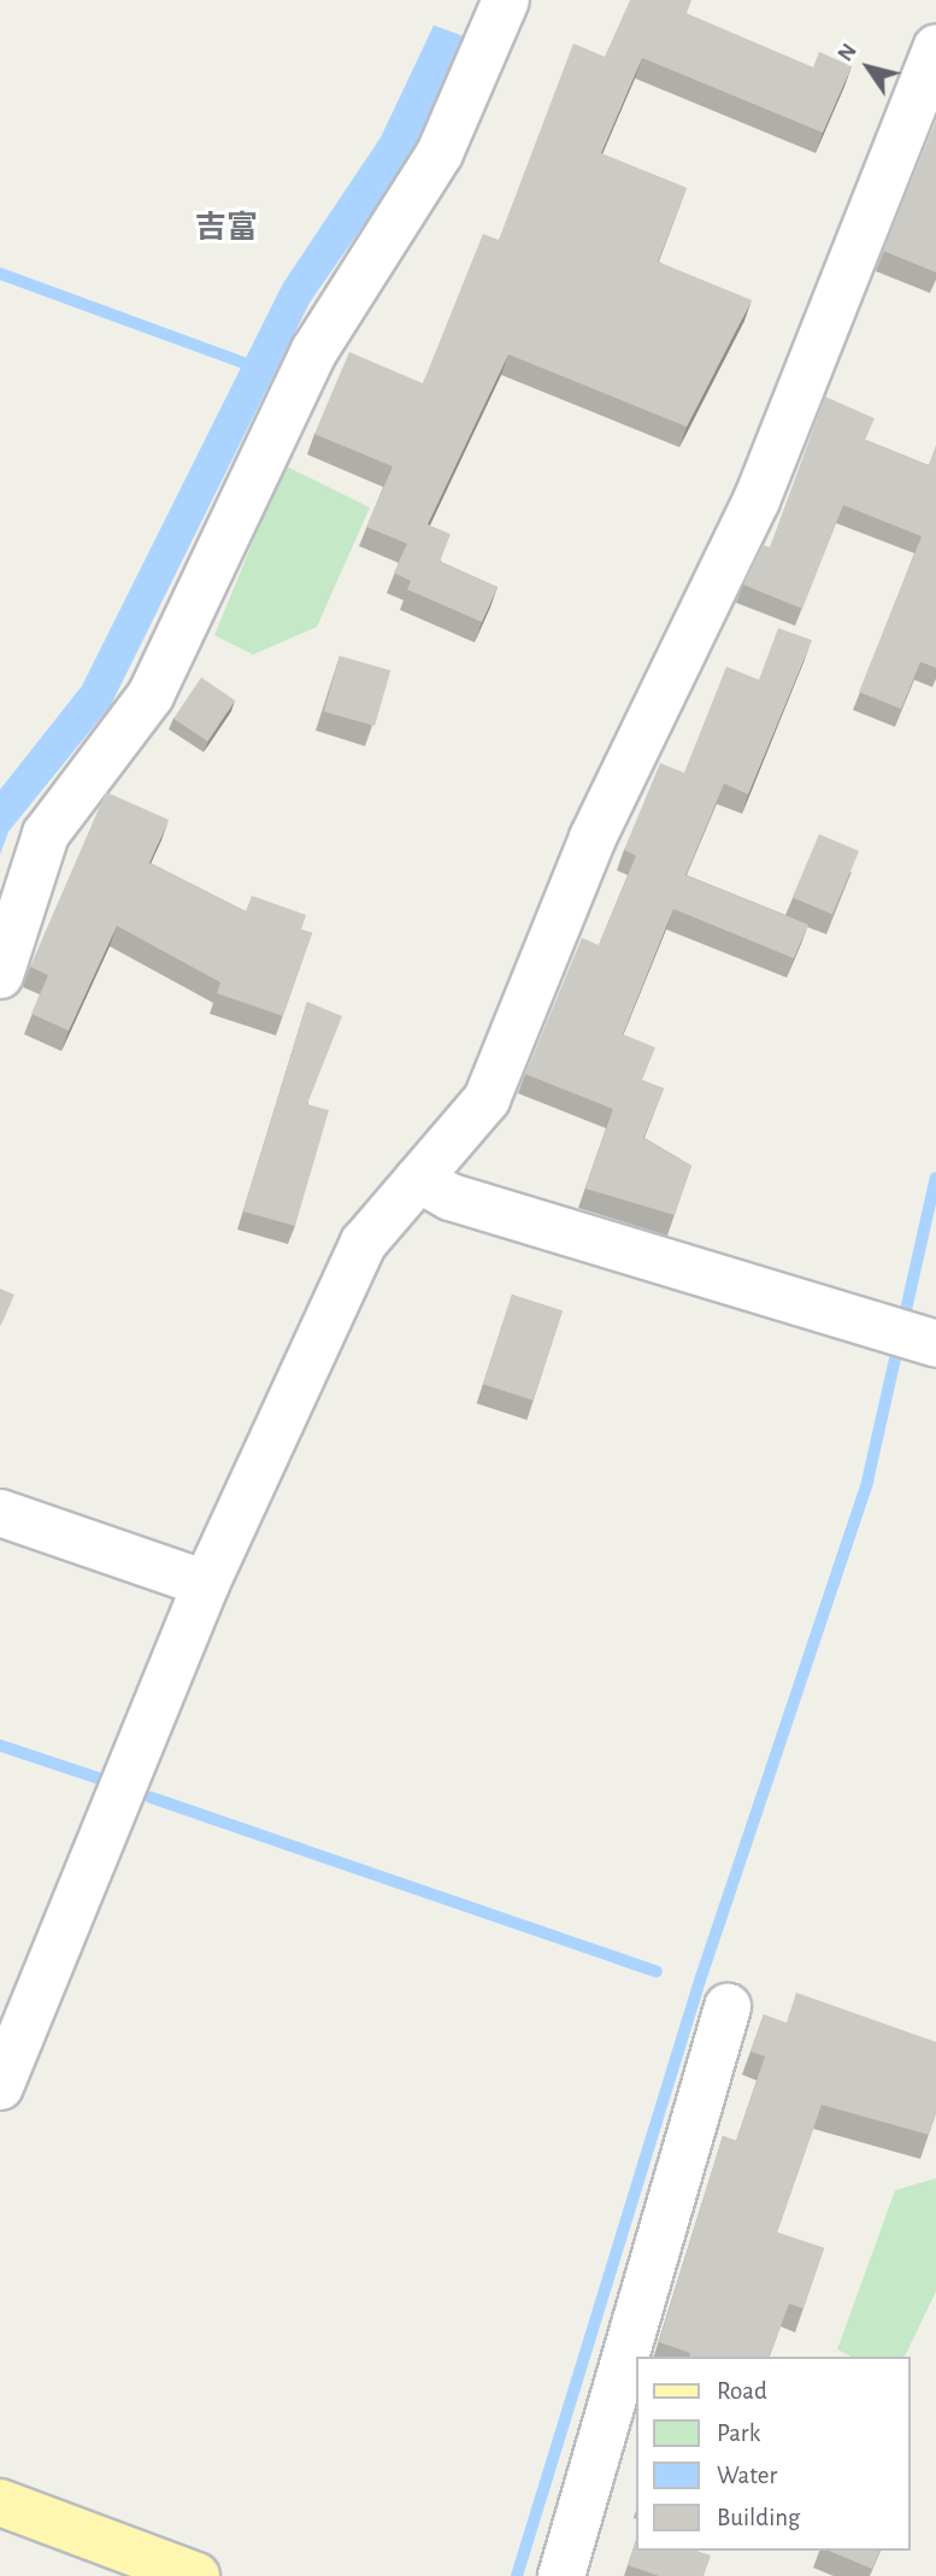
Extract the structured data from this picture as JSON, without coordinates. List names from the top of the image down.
{
  "districts": ["吉富"],
  "legend": [
    "Road",
    "Park",
    "Water",
    "Building"
  ],
  "north": "top left"
}
